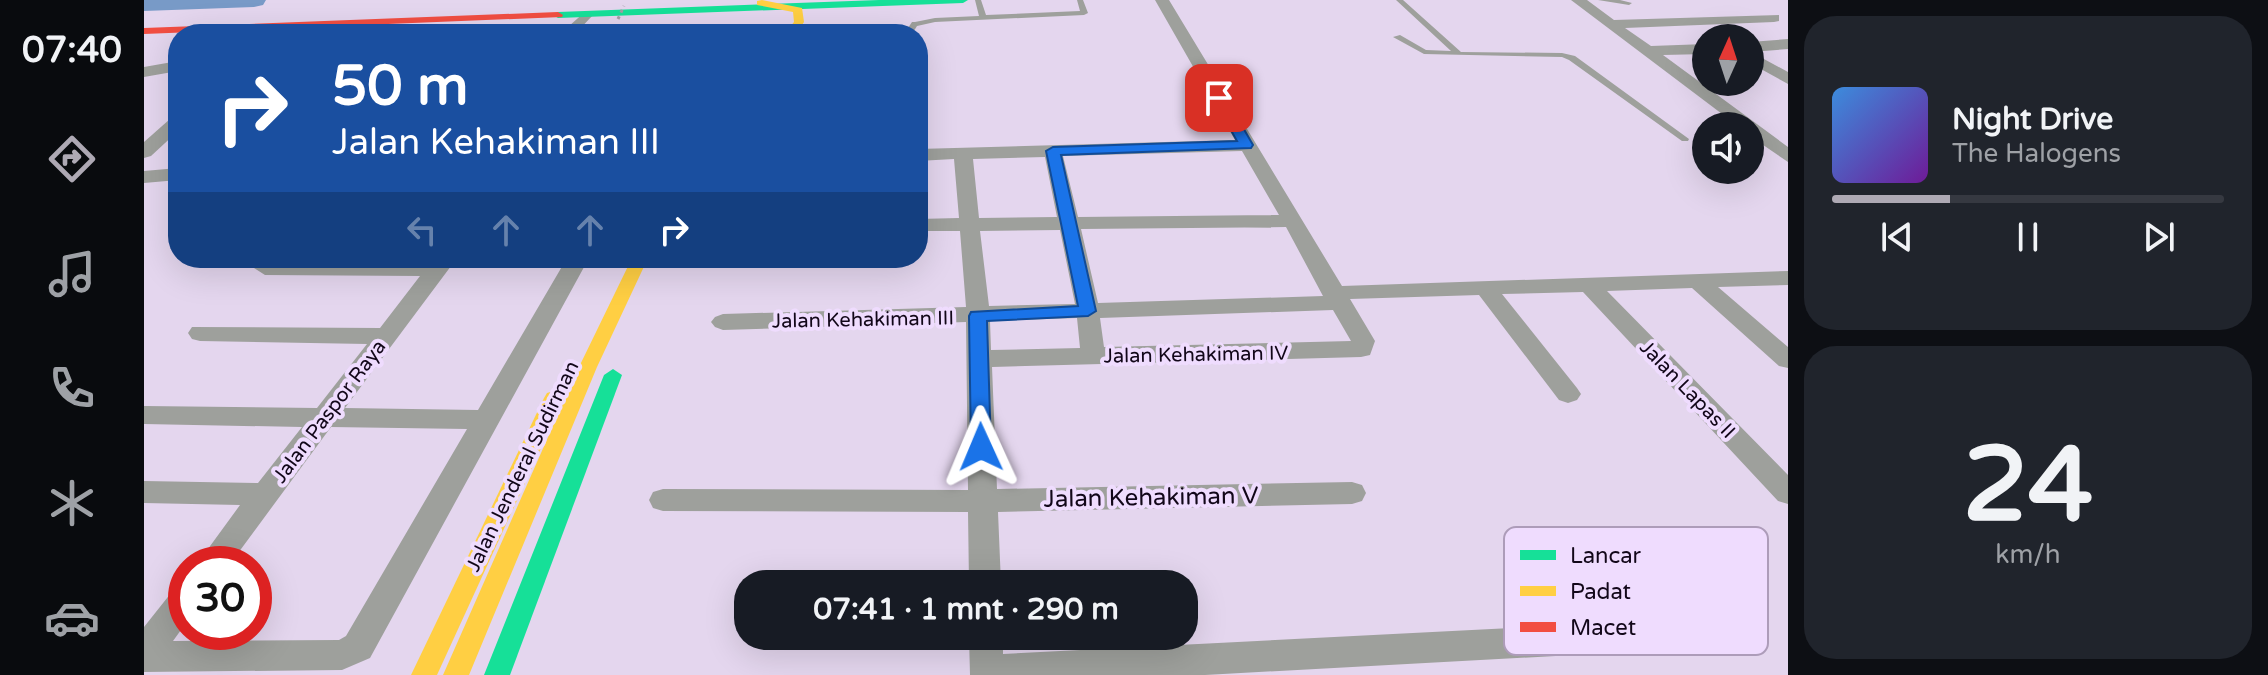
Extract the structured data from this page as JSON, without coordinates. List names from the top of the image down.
{
  "streets": {
    "main road": ["Jalan Jenderal Sudirman"],
    "street": [
      "Jalan Kehakiman III",
      "Jalan Kehakiman IV",
      "Jalan Lapas II",
      "Jalan Paspor Raya",
      "Jalan Kehakiman V"
    ]
  },
  "crossings": [
    ["Jalan Kehakiman III", "Jalan Kehakiman IV"],
    ["Jalan Kehakiman III", "Jalan Lapas II"]
  ],
  "legend": ["Lancar", "Padat", "Macet"],
  "north": "top",
  "page": {
    "tabs": "07:40",
    "turn": ["50 m", "Jalan Kehakiman III"],
    "song": ["Night Drive", "The Halogens"],
    "tile": ["24", "km/h"],
    "limit": "30",
    "trip": "07:41 · 1 mnt · 290 m"
  }
}
